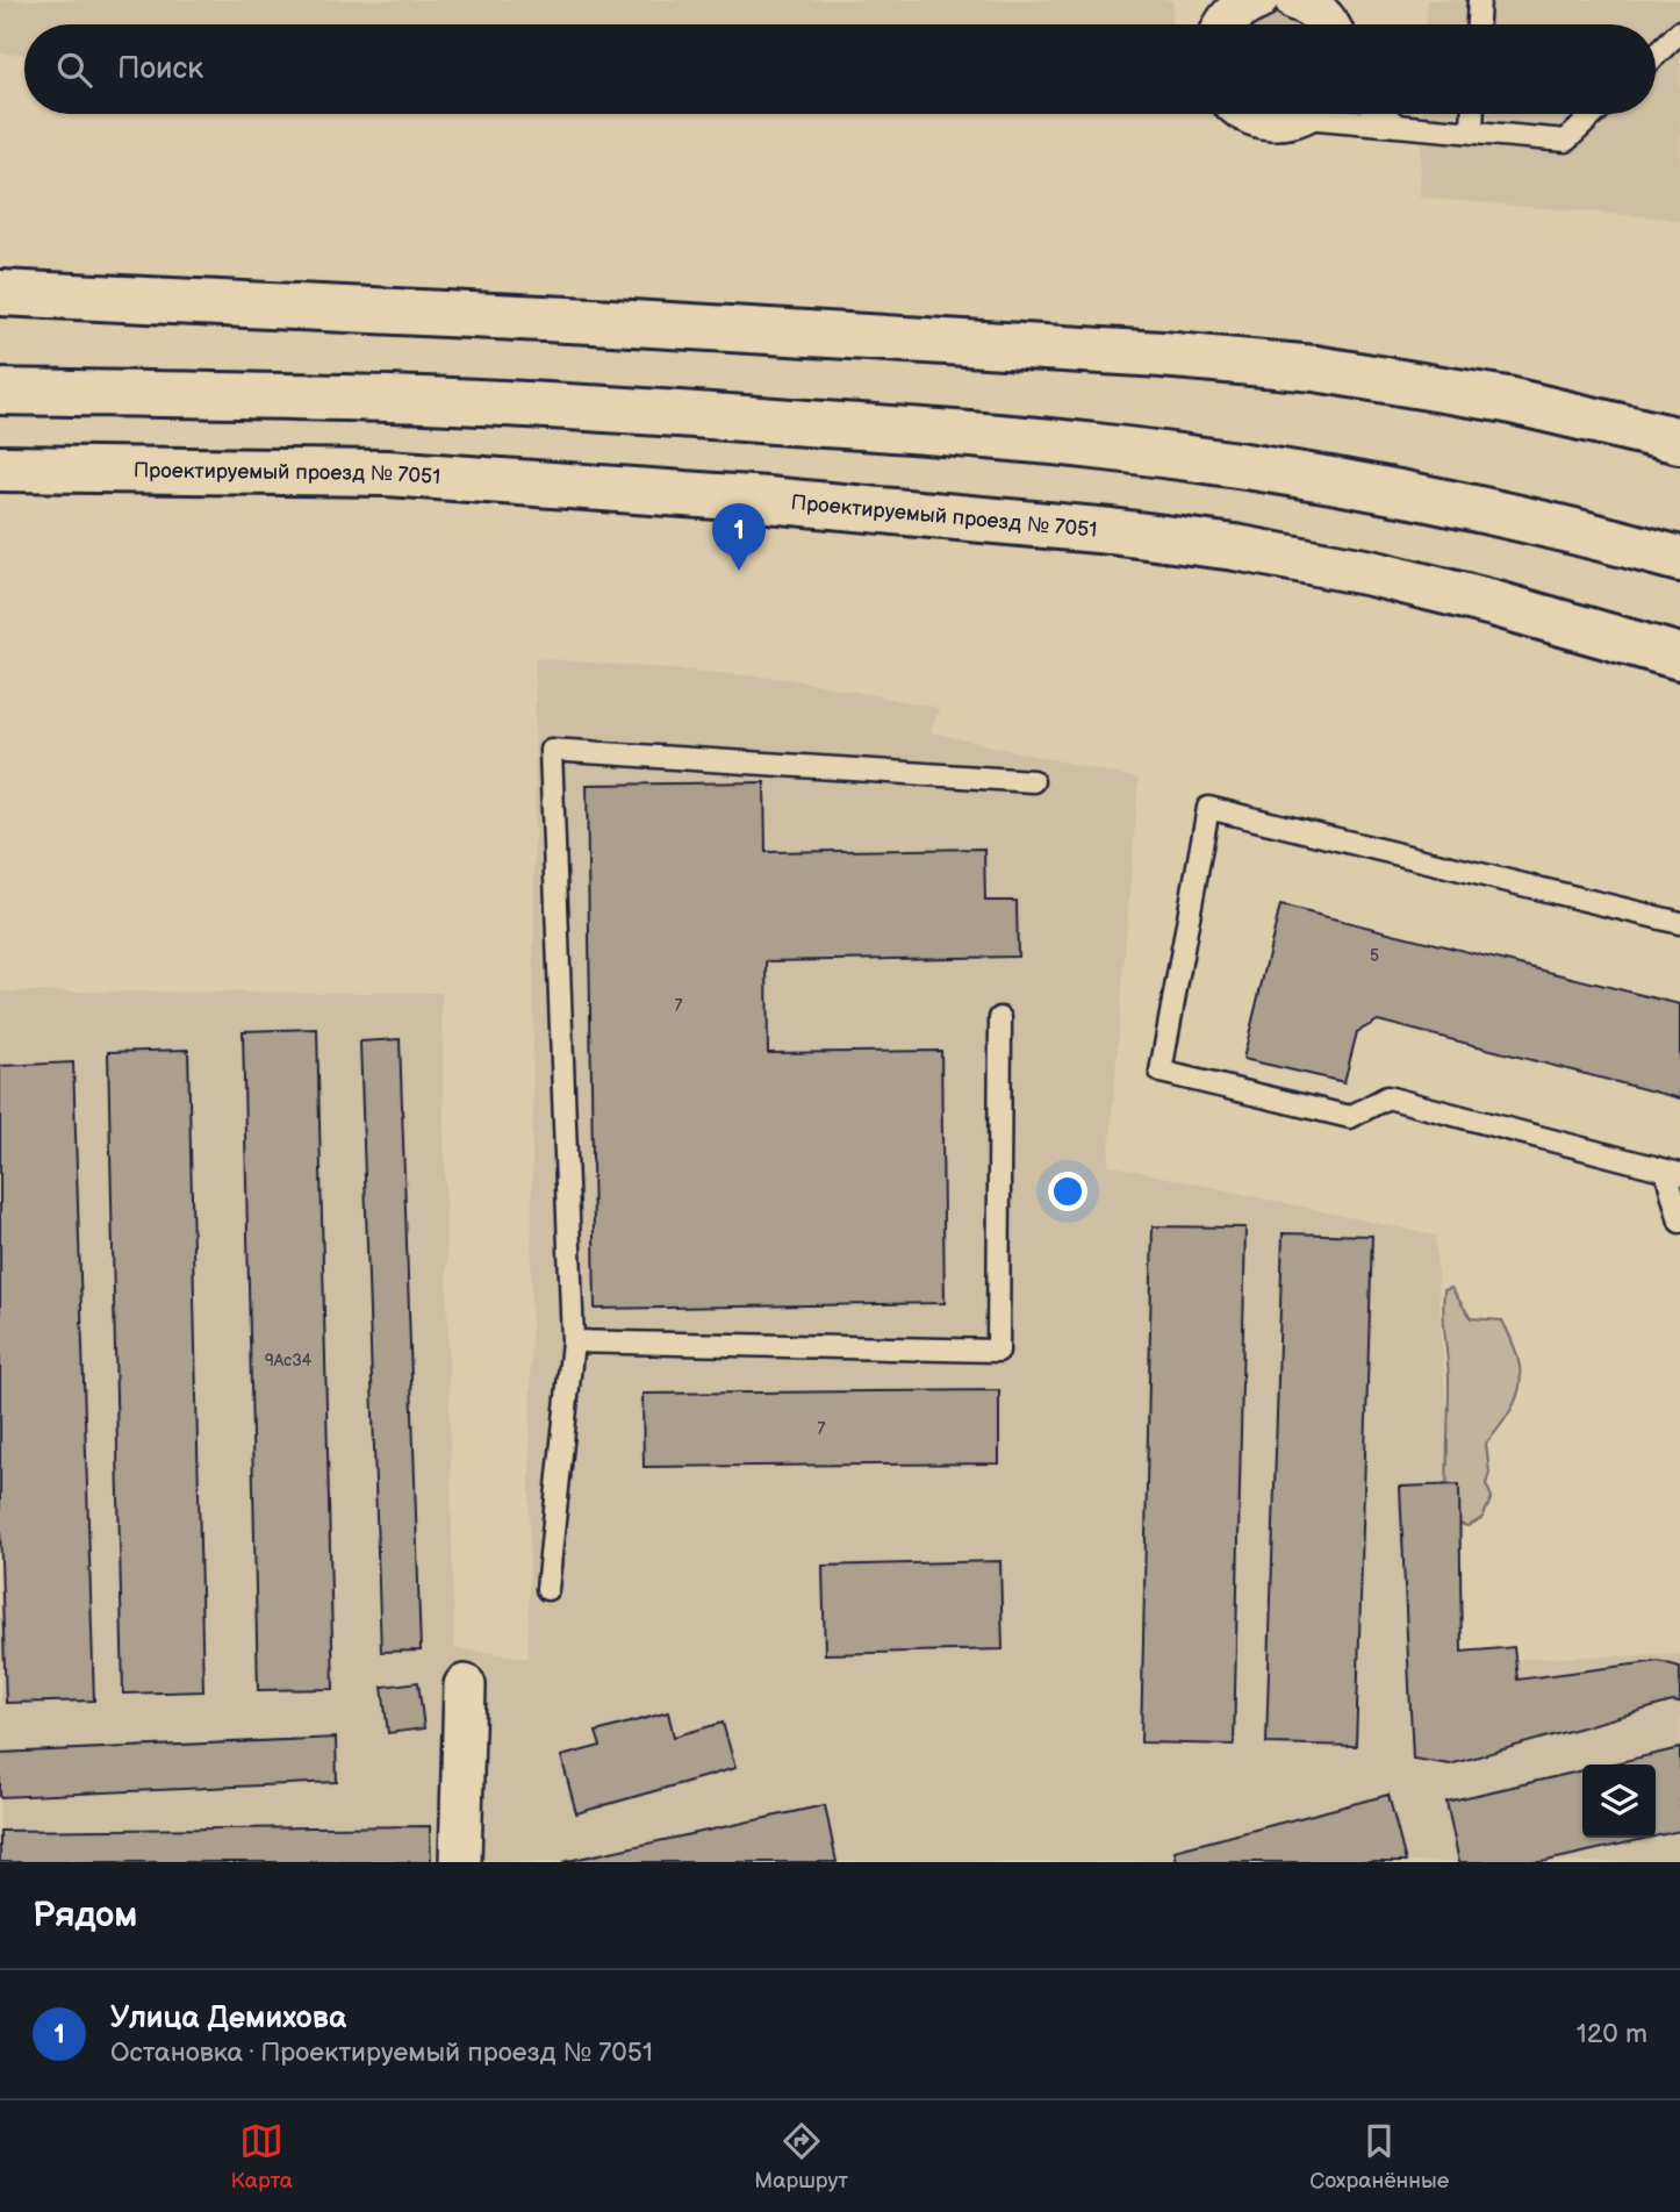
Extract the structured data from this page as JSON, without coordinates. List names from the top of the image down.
{
  "streets": {
    "main road": ["Проектируемый проезд № 7051"]
  },
  "house_numbers": [
    "5",
    "7",
    "9Ас34",
    "7"
  ],
  "page": {
    "search": "Поиск",
    "pins": "1",
    "heading": "Рядом",
    "list": [
      {
        "mark": "1",
        "name": "Улица Демихова",
        "note": "Остановка · Проектируемый проезд № 7051",
        "value": "120 m"
      }
    ],
    "nav": ["Карта", "Маршрут", "Сохранённые"]
  }
}
